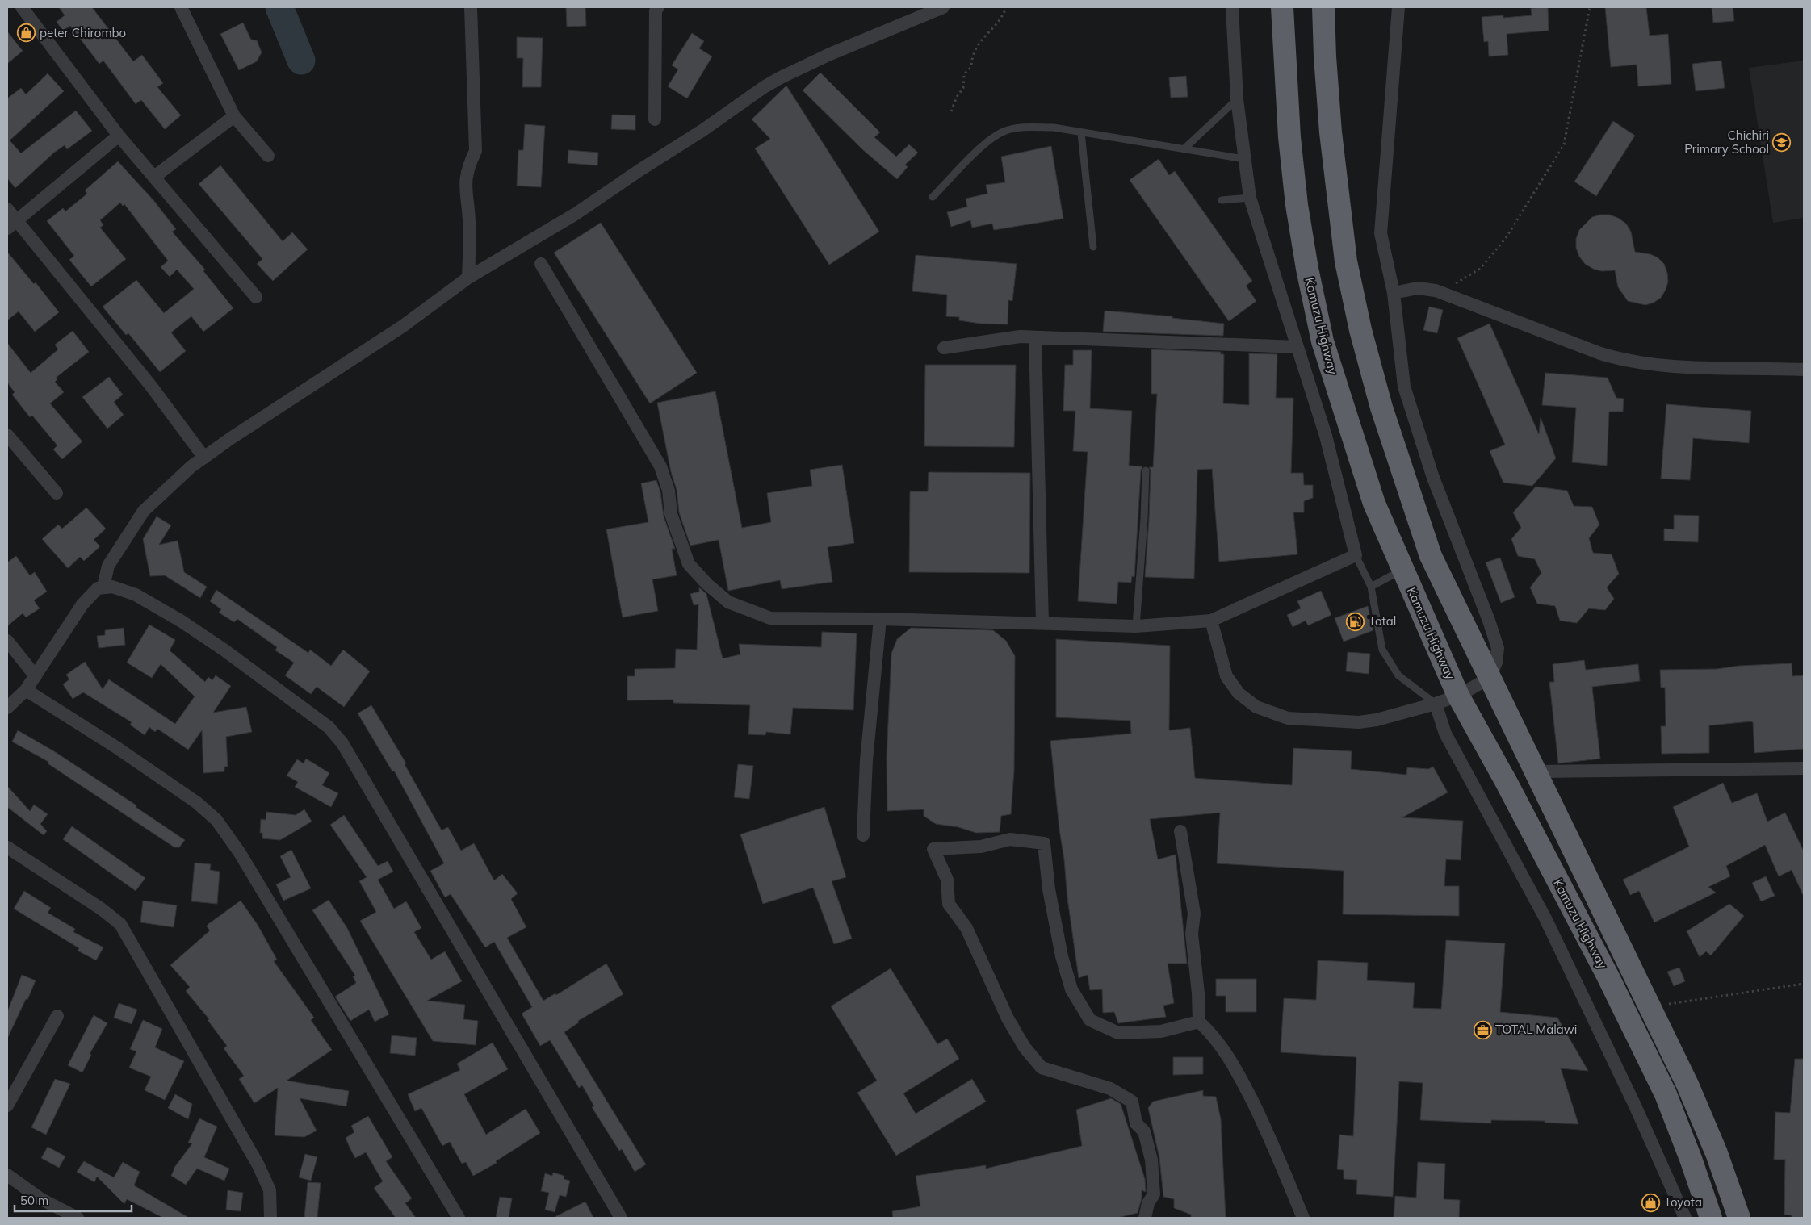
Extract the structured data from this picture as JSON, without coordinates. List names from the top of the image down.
{
  "streets": {
    "highway": ["Kamuzu Highway"]
  },
  "places": {
    "shop": ["peter Chirombo", "Toyota"],
    "school or university": ["Chichiri Primary School"],
    "fuel station": ["Total"],
    "office": ["TOTAL Malawi"]
  },
  "scale_bar": "50 m"
}
